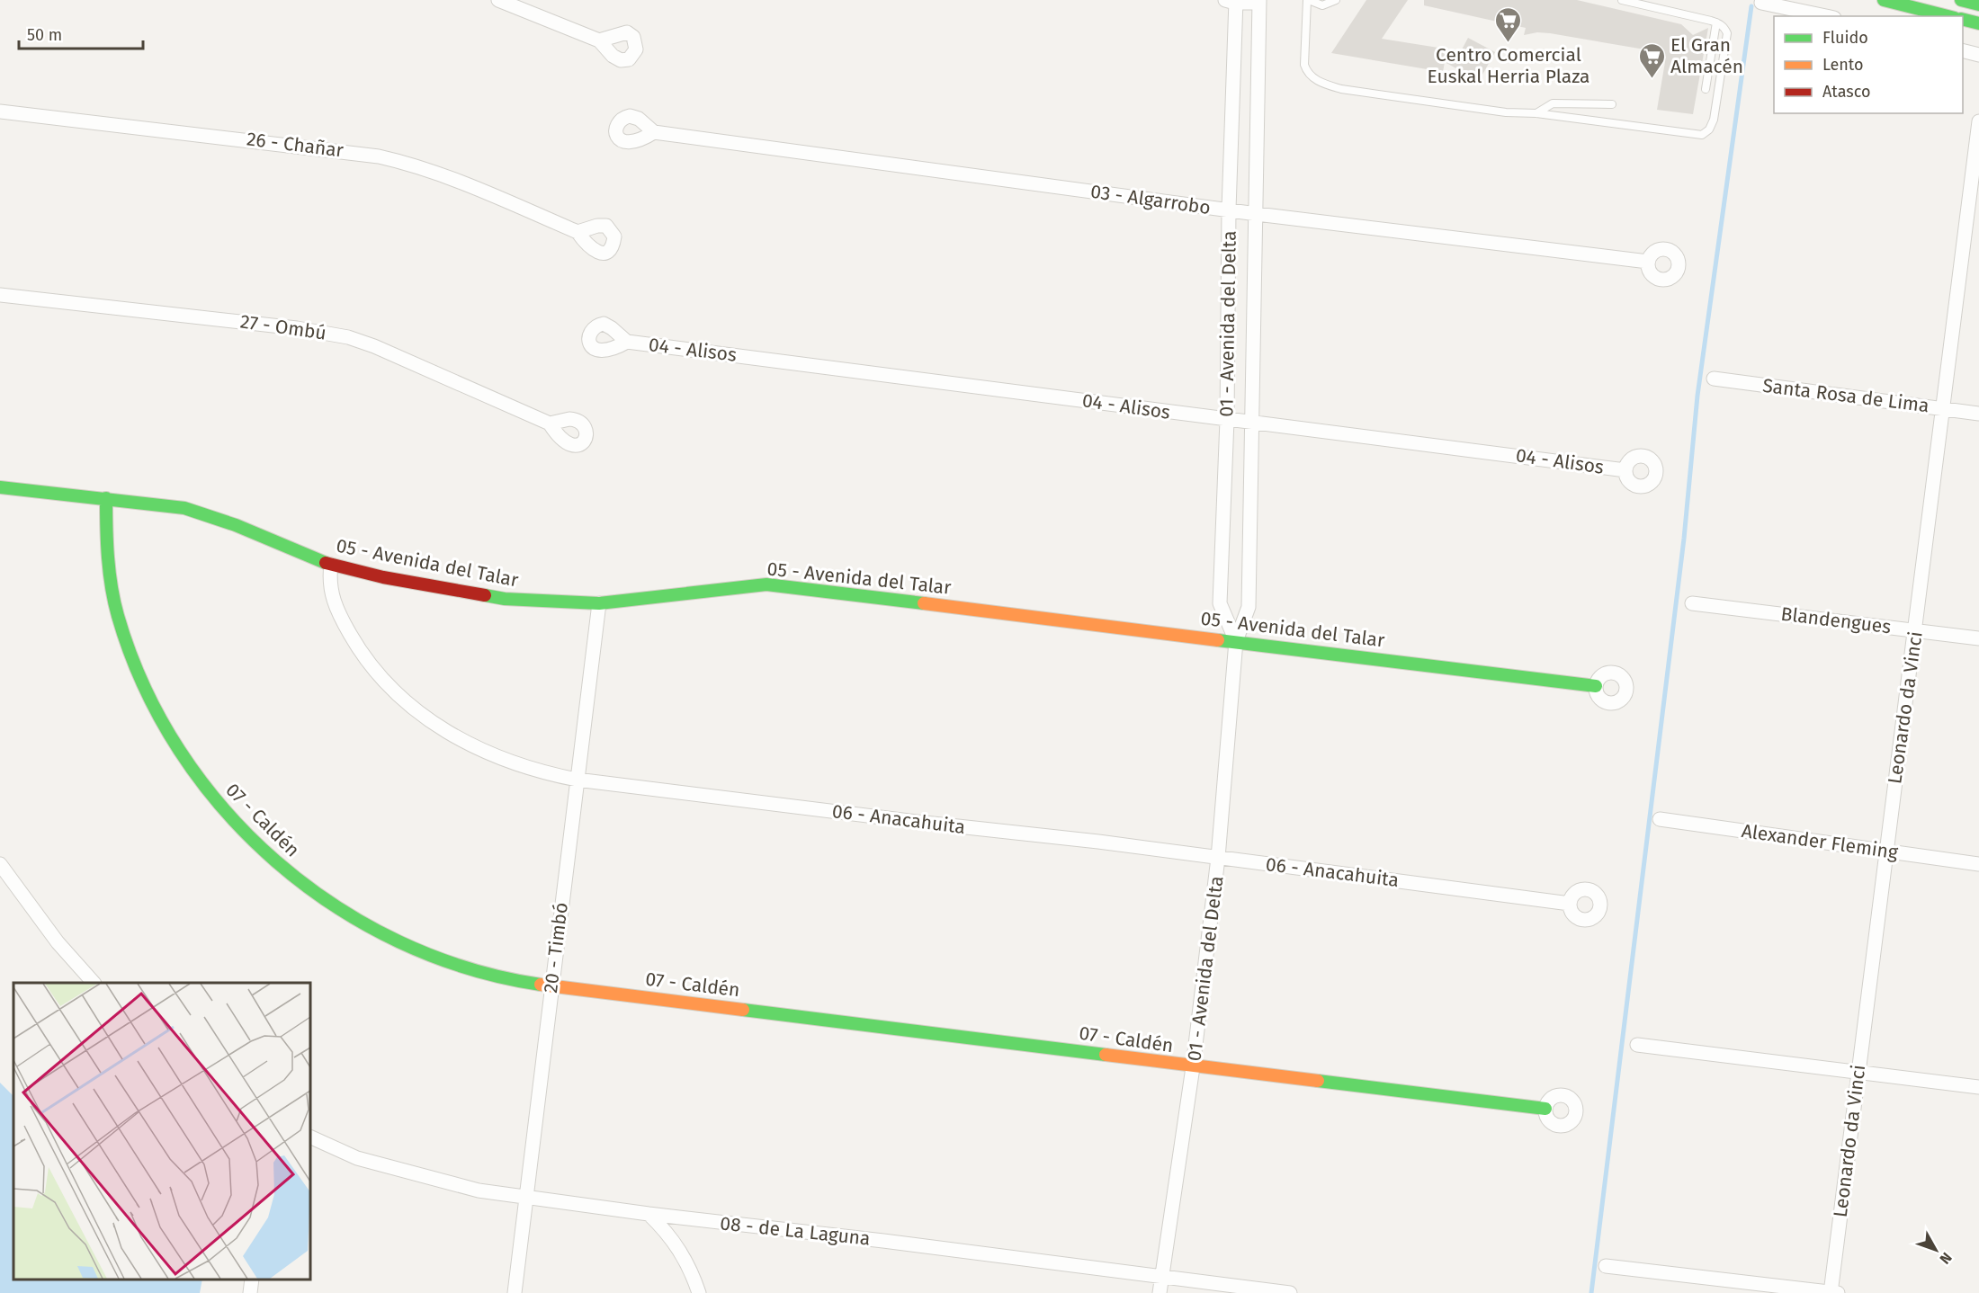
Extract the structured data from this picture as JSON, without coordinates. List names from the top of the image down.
{
  "streets": {
    "street": [
      "26 - Chañar",
      "03 - Algarrobo",
      "01 - Avenida del Delta",
      "27 - Ombú",
      "04 - Alisos",
      "Santa Rosa de Lima",
      "05 - Avenida del Talar",
      "Blandengues",
      "Leonardo da Vinci",
      "06 - Anacahuita",
      "07 - Caldén",
      "Alexander Fleming",
      "20 - Timbó",
      "08 - de La Laguna"
    ]
  },
  "crossings": [
    ["03 - Algarrobo", "01 - Avenida del Delta"],
    ["01 - Avenida del Delta", "04 - Alisos"],
    ["01 - Avenida del Delta", "05 - Avenida del Talar"],
    ["01 - Avenida del Delta", "06 - Anacahuita"],
    ["01 - Avenida del Delta", "07 - Caldén"],
    ["01 - Avenida del Delta", "08 - de La Laguna"],
    ["Santa Rosa de Lima", "Leonardo da Vinci"],
    ["05 - Avenida del Talar", "06 - Anacahuita"],
    ["05 - Avenida del Talar", "07 - Caldén"],
    ["05 - Avenida del Talar", "20 - Timbó"],
    ["Blandengues", "Leonardo da Vinci"],
    ["Leonardo da Vinci", "Alexander Fleming"],
    ["06 - Anacahuita", "20 - Timbó"],
    ["07 - Caldén", "20 - Timbó"],
    ["20 - Timbó", "08 - de La Laguna"]
  ],
  "places": {
    "supermarket": ["Centro Comercial Euskal Herria Plaza", "El Gran Almacén"]
  },
  "legend": ["Fluido", "Lento", "Atasco"],
  "scale_bar": "50 m",
  "north": "bottom right"
}
